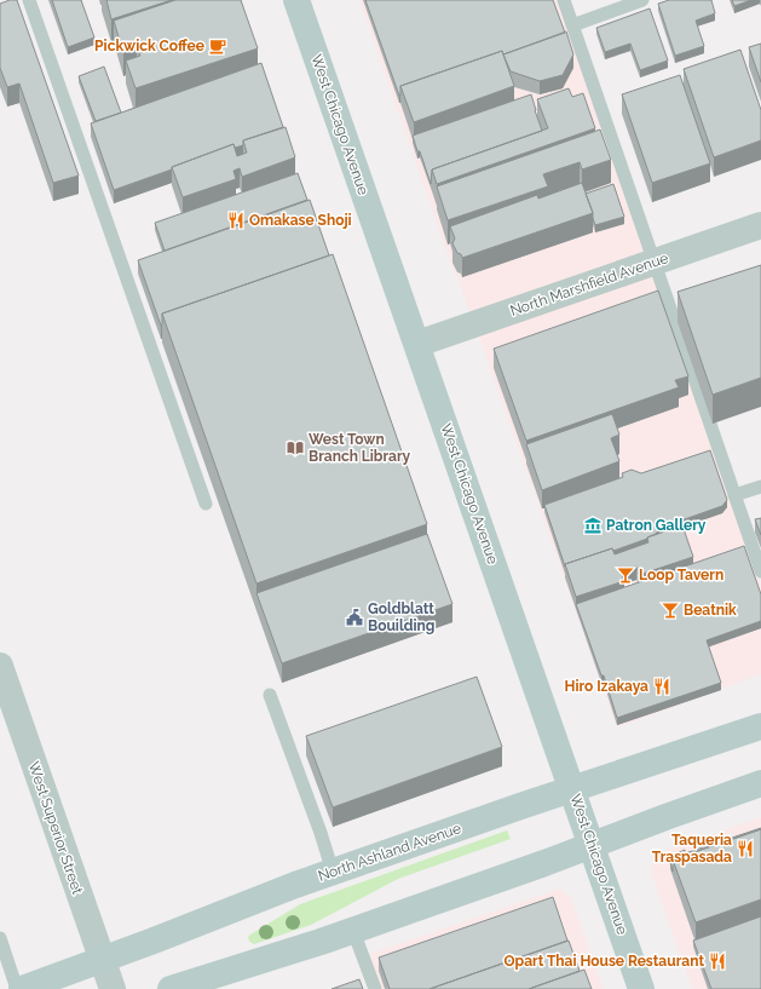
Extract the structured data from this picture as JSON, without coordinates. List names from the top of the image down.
{
  "streets": {
    "main road": ["West Chicago Avenue", "North Ashland Avenue"],
    "street": ["North Marshfield Avenue", "West Superior Street"]
  },
  "crossings": [
    ["West Chicago Avenue", "North Marshfield Avenue"],
    ["West Chicago Avenue", "North Ashland Avenue"],
    ["West Superior Street", "North Ashland Avenue"]
  ],
  "places": {
    "cafe": ["Pickwick Coffee"],
    "restaurant": [
      "Omakase Shoji",
      "Hiro Izakaya",
      "Taqueria Traspasada",
      "Opart Thai House Restaurant"
    ],
    "library": ["West Town Branch Library"],
    "museum": ["Patron Gallery"],
    "bar": ["Loop Tavern", "Beatnik"],
    "public building": ["Goldblatt Bouilding"]
  }
}
